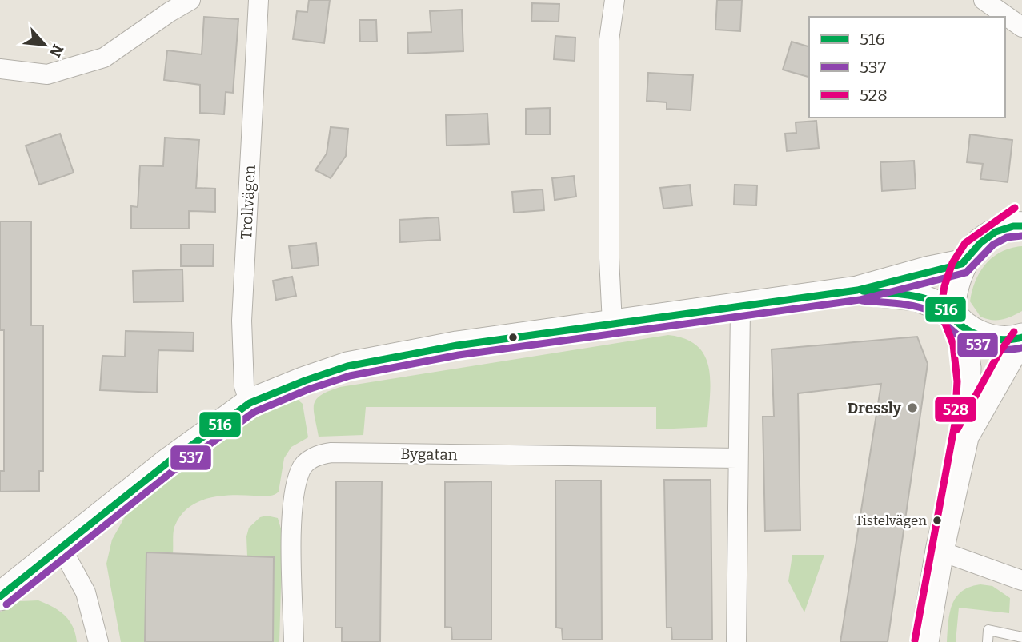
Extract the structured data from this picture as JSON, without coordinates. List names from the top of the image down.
{
  "streets": {
    "street": ["Trollvägen", "Bygatan"]
  },
  "places": ["Dressly", "Tistelvägen"],
  "lines": ["transit line 528", "transit line 516", "transit line 537"],
  "legend": ["516", "537", "528"],
  "north": "bottom right"
}
